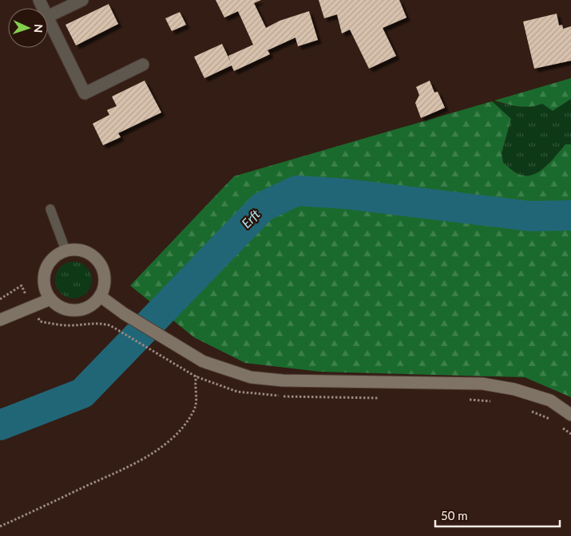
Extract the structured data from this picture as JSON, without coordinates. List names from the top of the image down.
{
  "water": ["Erft"],
  "scale_bar": "50 m",
  "north": "right"
}
